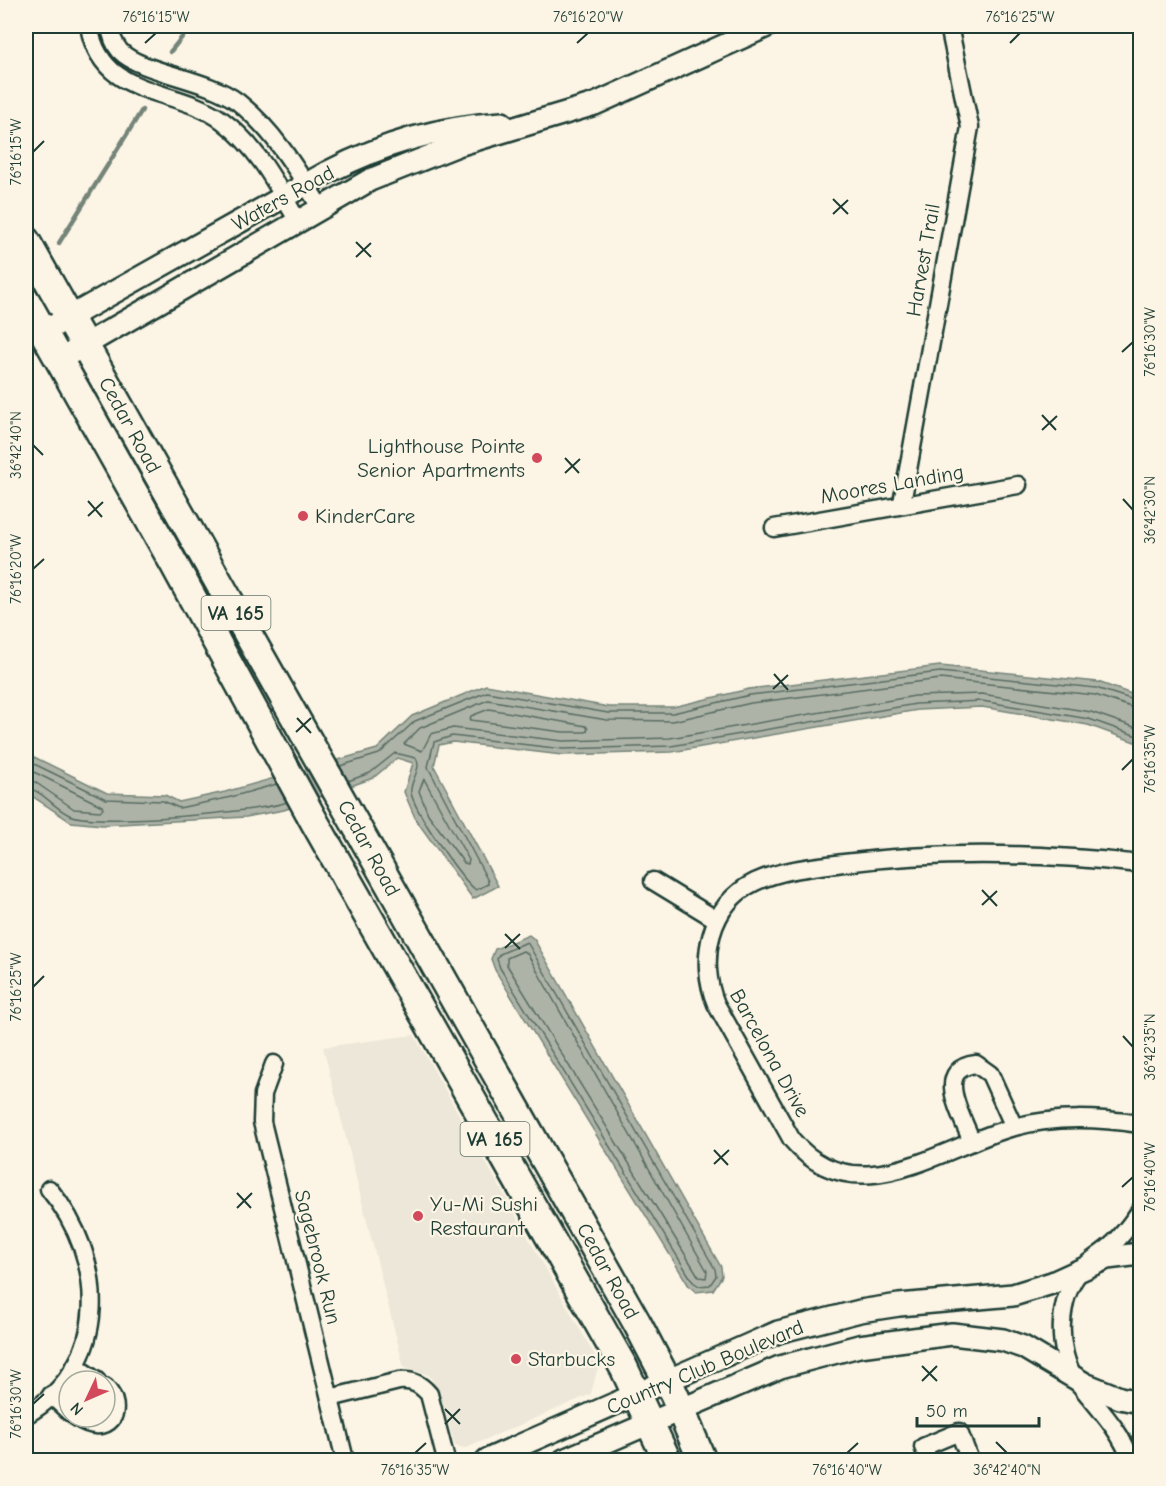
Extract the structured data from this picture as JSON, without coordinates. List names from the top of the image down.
{
  "streets": {
    "main road": ["Cedar Road", "VA 165"],
    "street": [
      "Waters Road",
      "Harvest Trail",
      "Moores Landing",
      "Barcelona Drive",
      "Sagebrook Run",
      "Country Club Boulevard"
    ]
  },
  "crossings": [
    ["Waters Road", "Cedar Road"],
    ["Harvest Trail", "Moores Landing"],
    ["Cedar Road", "Country Club Boulevard"]
  ],
  "places": [
    "Lighthouse Pointe Senior Apartments",
    "KinderCare",
    "Yu-Mi Sushi Restaurant",
    "Starbucks"
  ],
  "scale_bar": "50 m",
  "north": "bottom left",
  "coordinates": [
    "76°16'15\"W",
    "76°16'20\"W",
    "76°16'25\"W",
    "76°16'30\"W",
    "36°42'40\"N",
    "36°42'30\"N",
    "76°16'35\"W",
    "36°42'35\"N",
    "76°16'40\"W"
  ]
}
